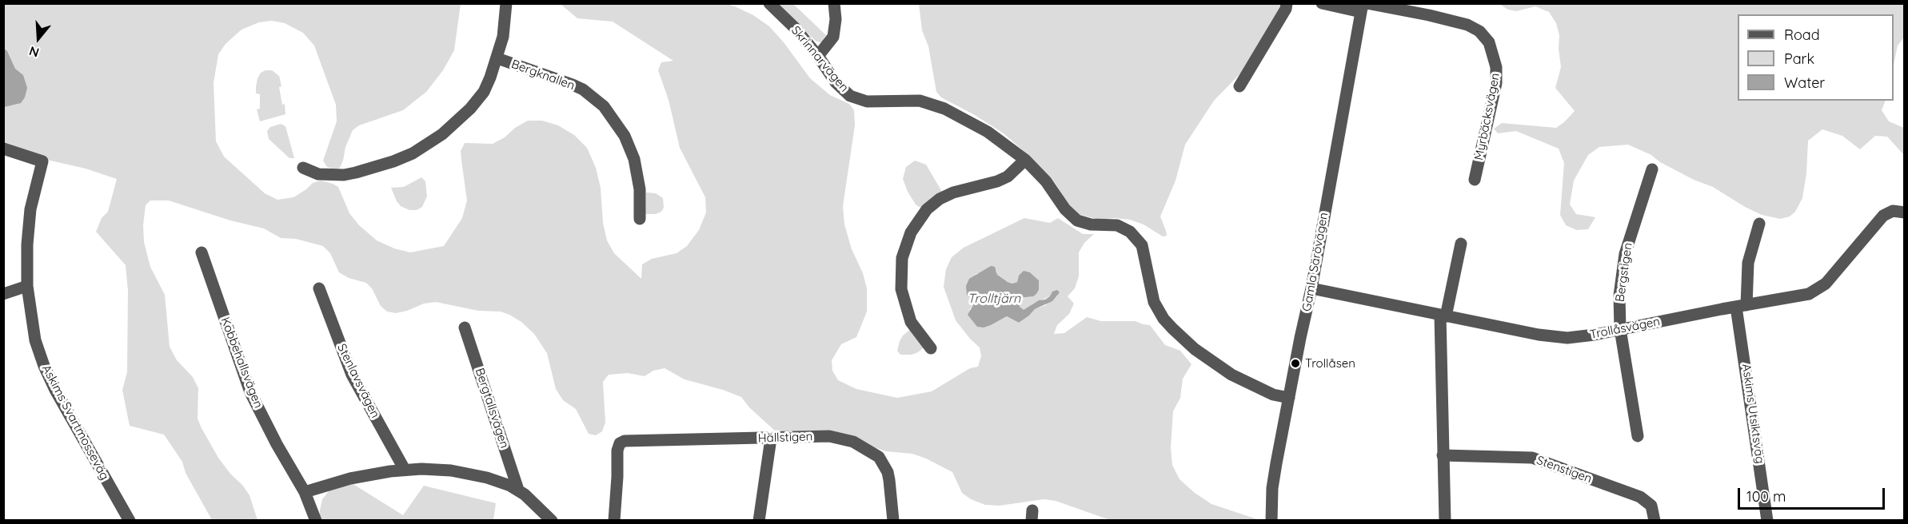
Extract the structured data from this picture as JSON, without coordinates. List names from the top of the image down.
{
  "streets": {
    "street": [
      "Skrinnarvägen",
      "Bergknallen",
      "Myrbäcksvägen",
      "Gamla Särövägen",
      "Bergstigen",
      "Trollåsvägen",
      "Kobbehallsvägen",
      "Stenlavsvägen",
      "Bergtallsvägen",
      "Askims Utsiktsväg",
      "Askims Svartmosseväg",
      "Hällstigen",
      "Stenstigen"
    ]
  },
  "crossings": [
    ["Skrinnarvägen", "Gamla Särövägen"],
    ["Myrbäcksvägen", "Gamla Särövägen"],
    ["Gamla Särövägen", "Trollåsvägen"],
    ["Bergstigen", "Trollåsvägen"],
    ["Trollåsvägen", "Askims Utsiktsväg"]
  ],
  "water": ["Trolltjärn"],
  "places": ["Trollåsen"],
  "legend": ["Road", "Park", "Water"],
  "scale_bar": "100 m",
  "north": "bottom"
}
